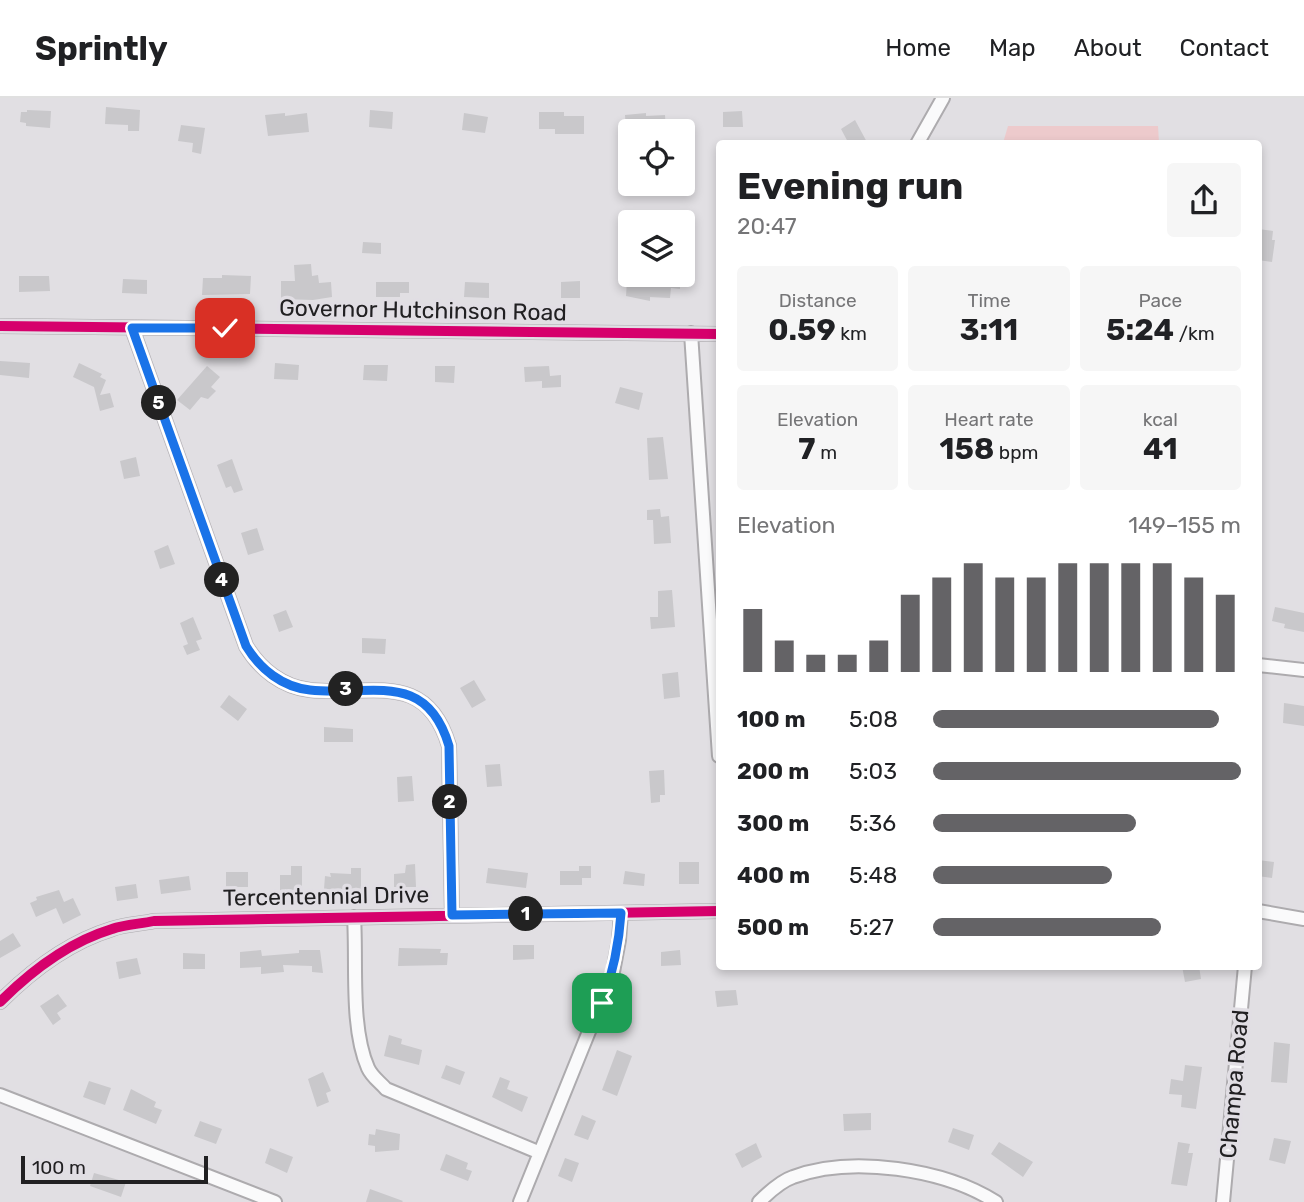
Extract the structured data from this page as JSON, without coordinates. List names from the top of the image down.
{
  "streets": {
    "street": ["Governor Hutchinson Road", "Tercentennial Drive", "Champa Road"]
  },
  "scale_bar": "100 m",
  "page": {
    "header": "Sprintly",
    "nav": [
      "Home",
      "Map",
      "About",
      "Contact"
    ],
    "heading": ["Evening run", "20:47"],
    "stats": [
      ["Distance", "0.59 km"],
      ["Time", "3:11"],
      ["Pace", "5:24 /km"],
      ["Elevation", "7 m"],
      ["Heart rate", "158 bpm"],
      ["kcal", "41"]
    ],
    "pins": [
      "5",
      "4",
      "3",
      "2",
      "1"
    ],
    "chart": ["Elevation", "149–155 m"],
    "list": [
      {
        "name": "100 m",
        "note": "5:08"
      },
      {
        "name": "200 m",
        "note": "5:03"
      },
      {
        "name": "300 m",
        "note": "5:36"
      },
      {
        "name": "400 m",
        "note": "5:48"
      },
      {
        "name": "500 m",
        "note": "5:27"
      }
    ],
    "scale": "100 m"
  }
}
